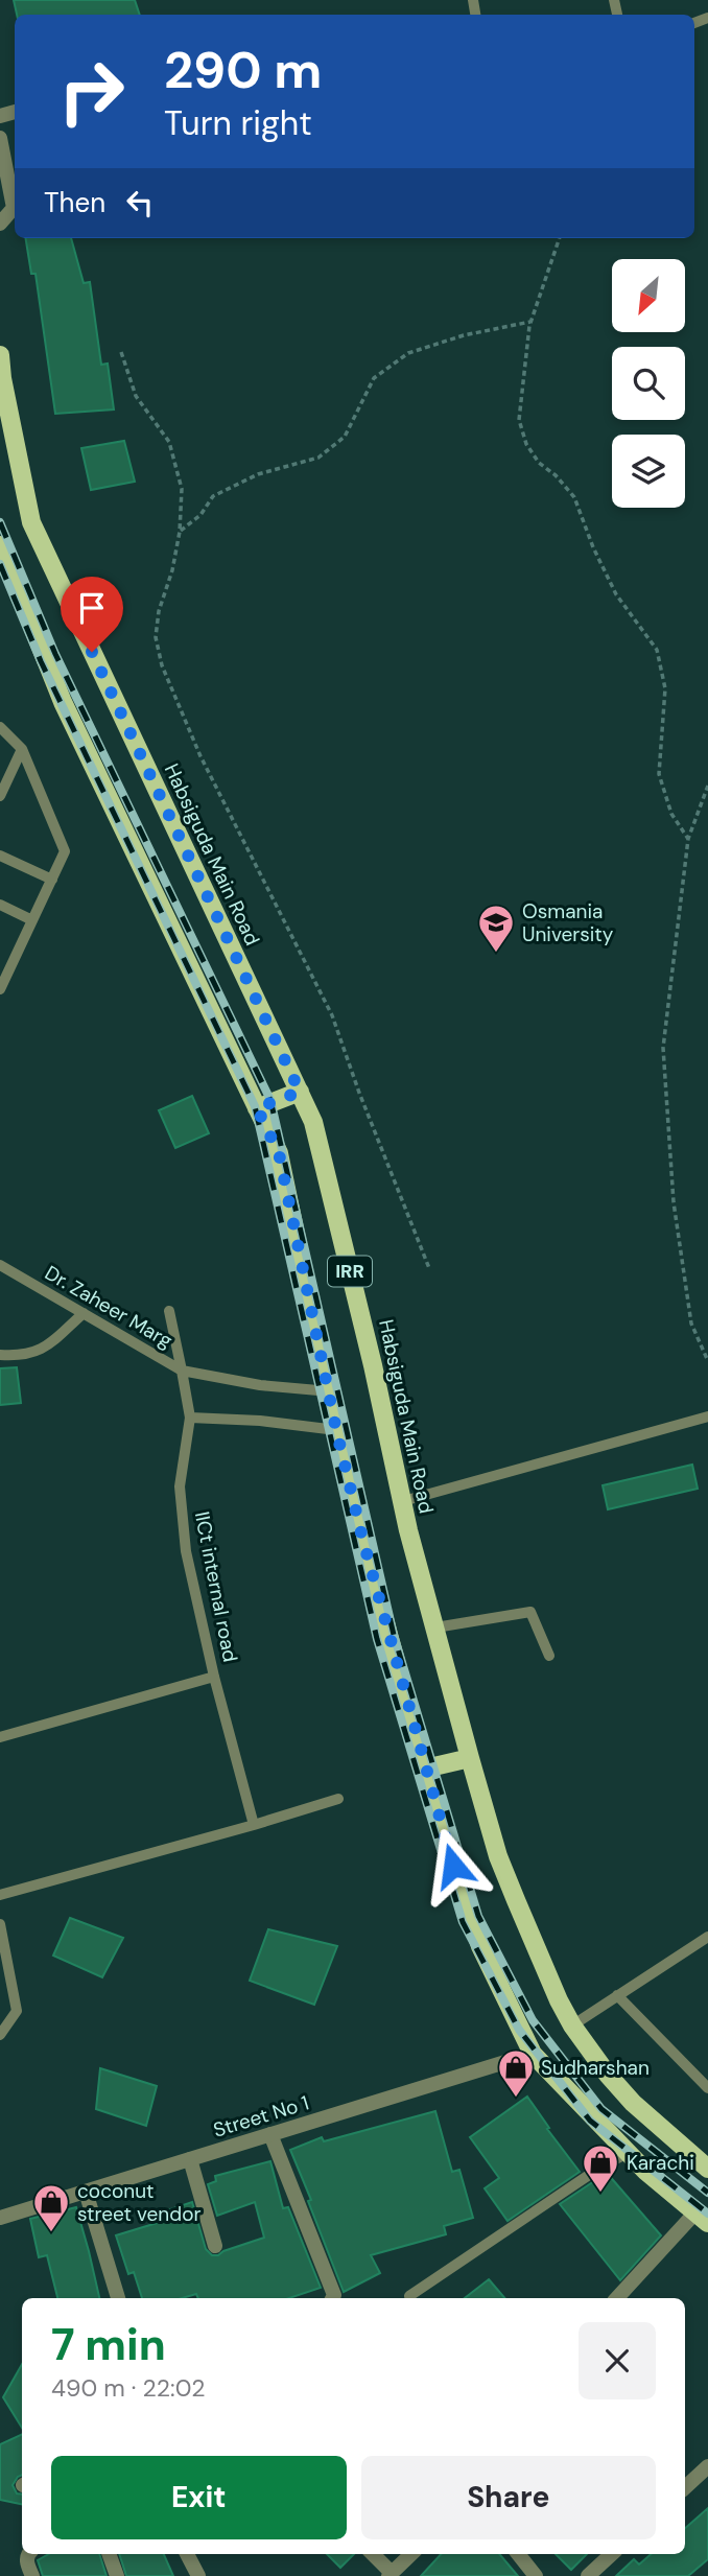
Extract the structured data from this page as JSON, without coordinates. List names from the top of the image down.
{
  "streets": {
    "main road": ["Habsiguda Main Road", "IRR"],
    "street": ["Street No 1"],
    "lane": ["Dr. Zaheer Marg", "IICt internal road"]
  },
  "crossings": [
    ["IRR", "Street No 1"],
    ["Dr. Zaheer Marg", "IICt internal road"]
  ],
  "places": {
    "school or university": ["Osmania University"],
    "shop": ["Sudharshan", "Karachi", "coconut street vendor"]
  },
  "north": "bottom left",
  "page": {
    "turn": ["290 m", "Turn right"],
    "then": "Then",
    "heading": ["7 min", "490 m · 22:02"],
    "buttons": ["Exit", "Share"]
  }
}
